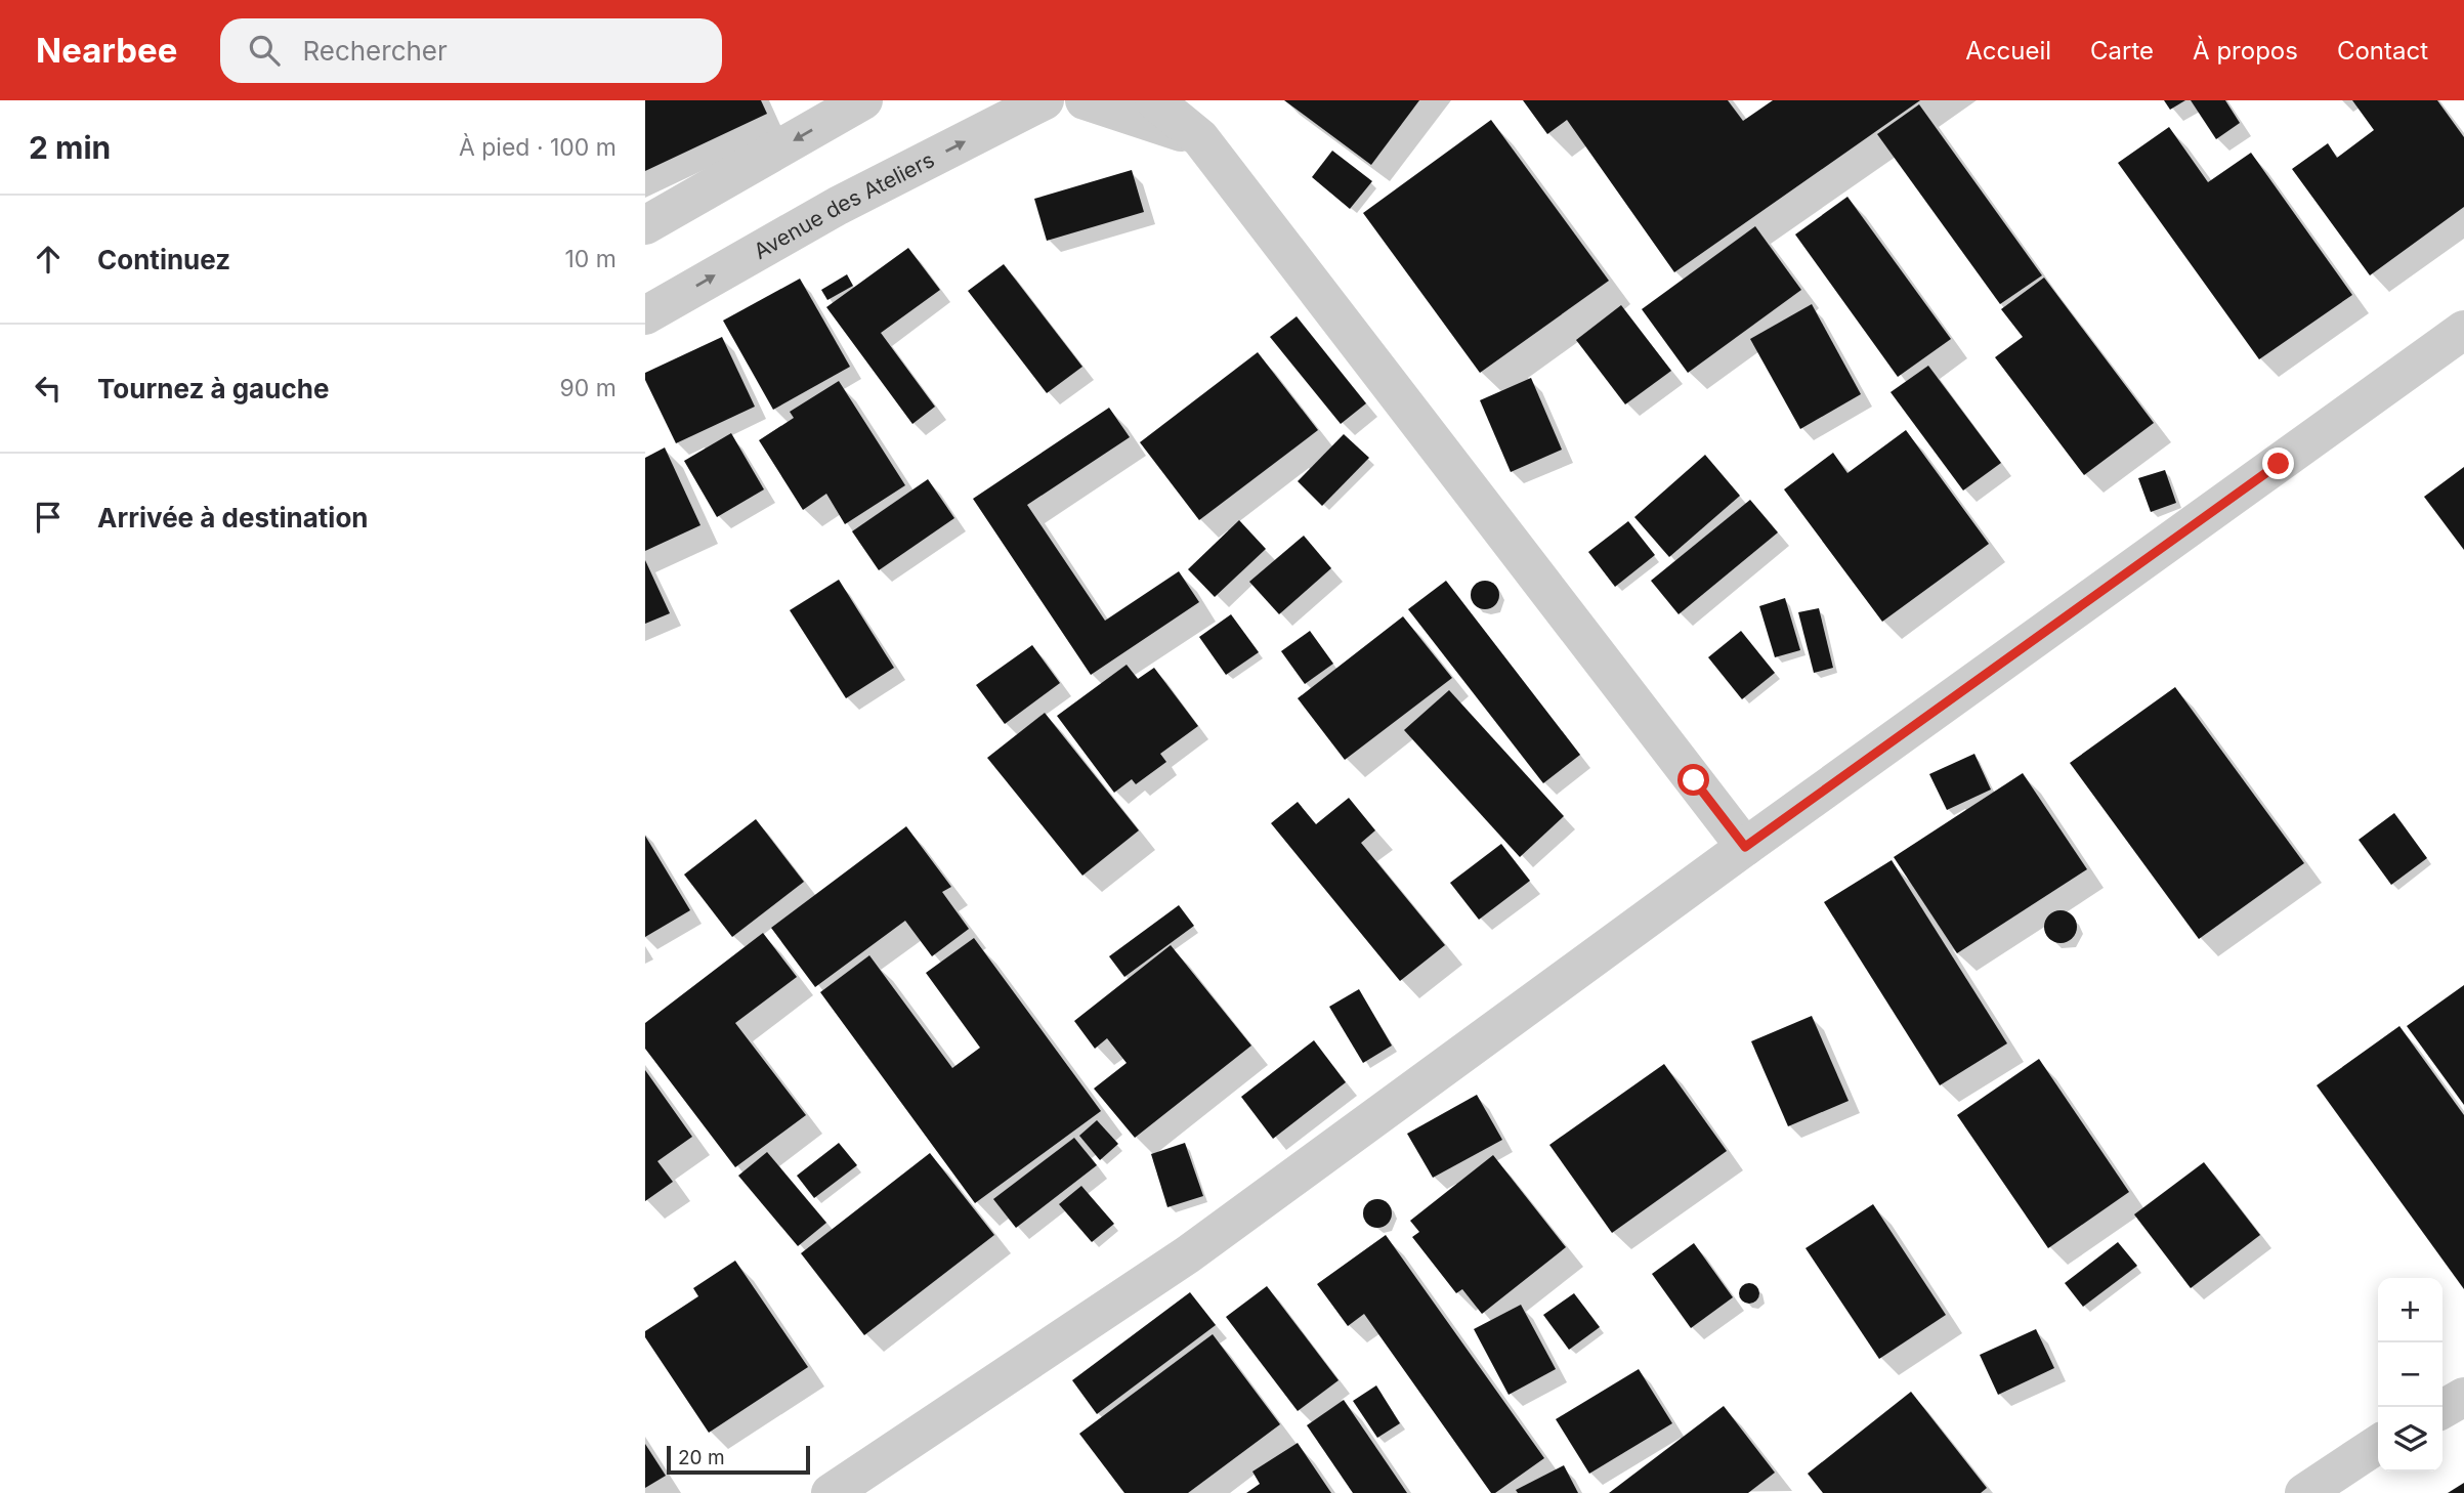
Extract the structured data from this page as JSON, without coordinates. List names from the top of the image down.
{
  "streets": {
    "street": ["Avenue des Ateliers"]
  },
  "scale_bar": "20 m",
  "page": {
    "header": "Nearbee",
    "search": "Rechercher",
    "nav": [
      "Accueil",
      "Carte",
      "À propos",
      "Contact"
    ],
    "heading": ["2 min", "À pied · 100 m"],
    "list": [
      ["Continuez", "10 m"],
      ["Tournez à gauche", "90 m"],
      "Arrivée à destination"
    ],
    "map_buttons": ["+", "−"],
    "scale": "20 m"
  }
}
